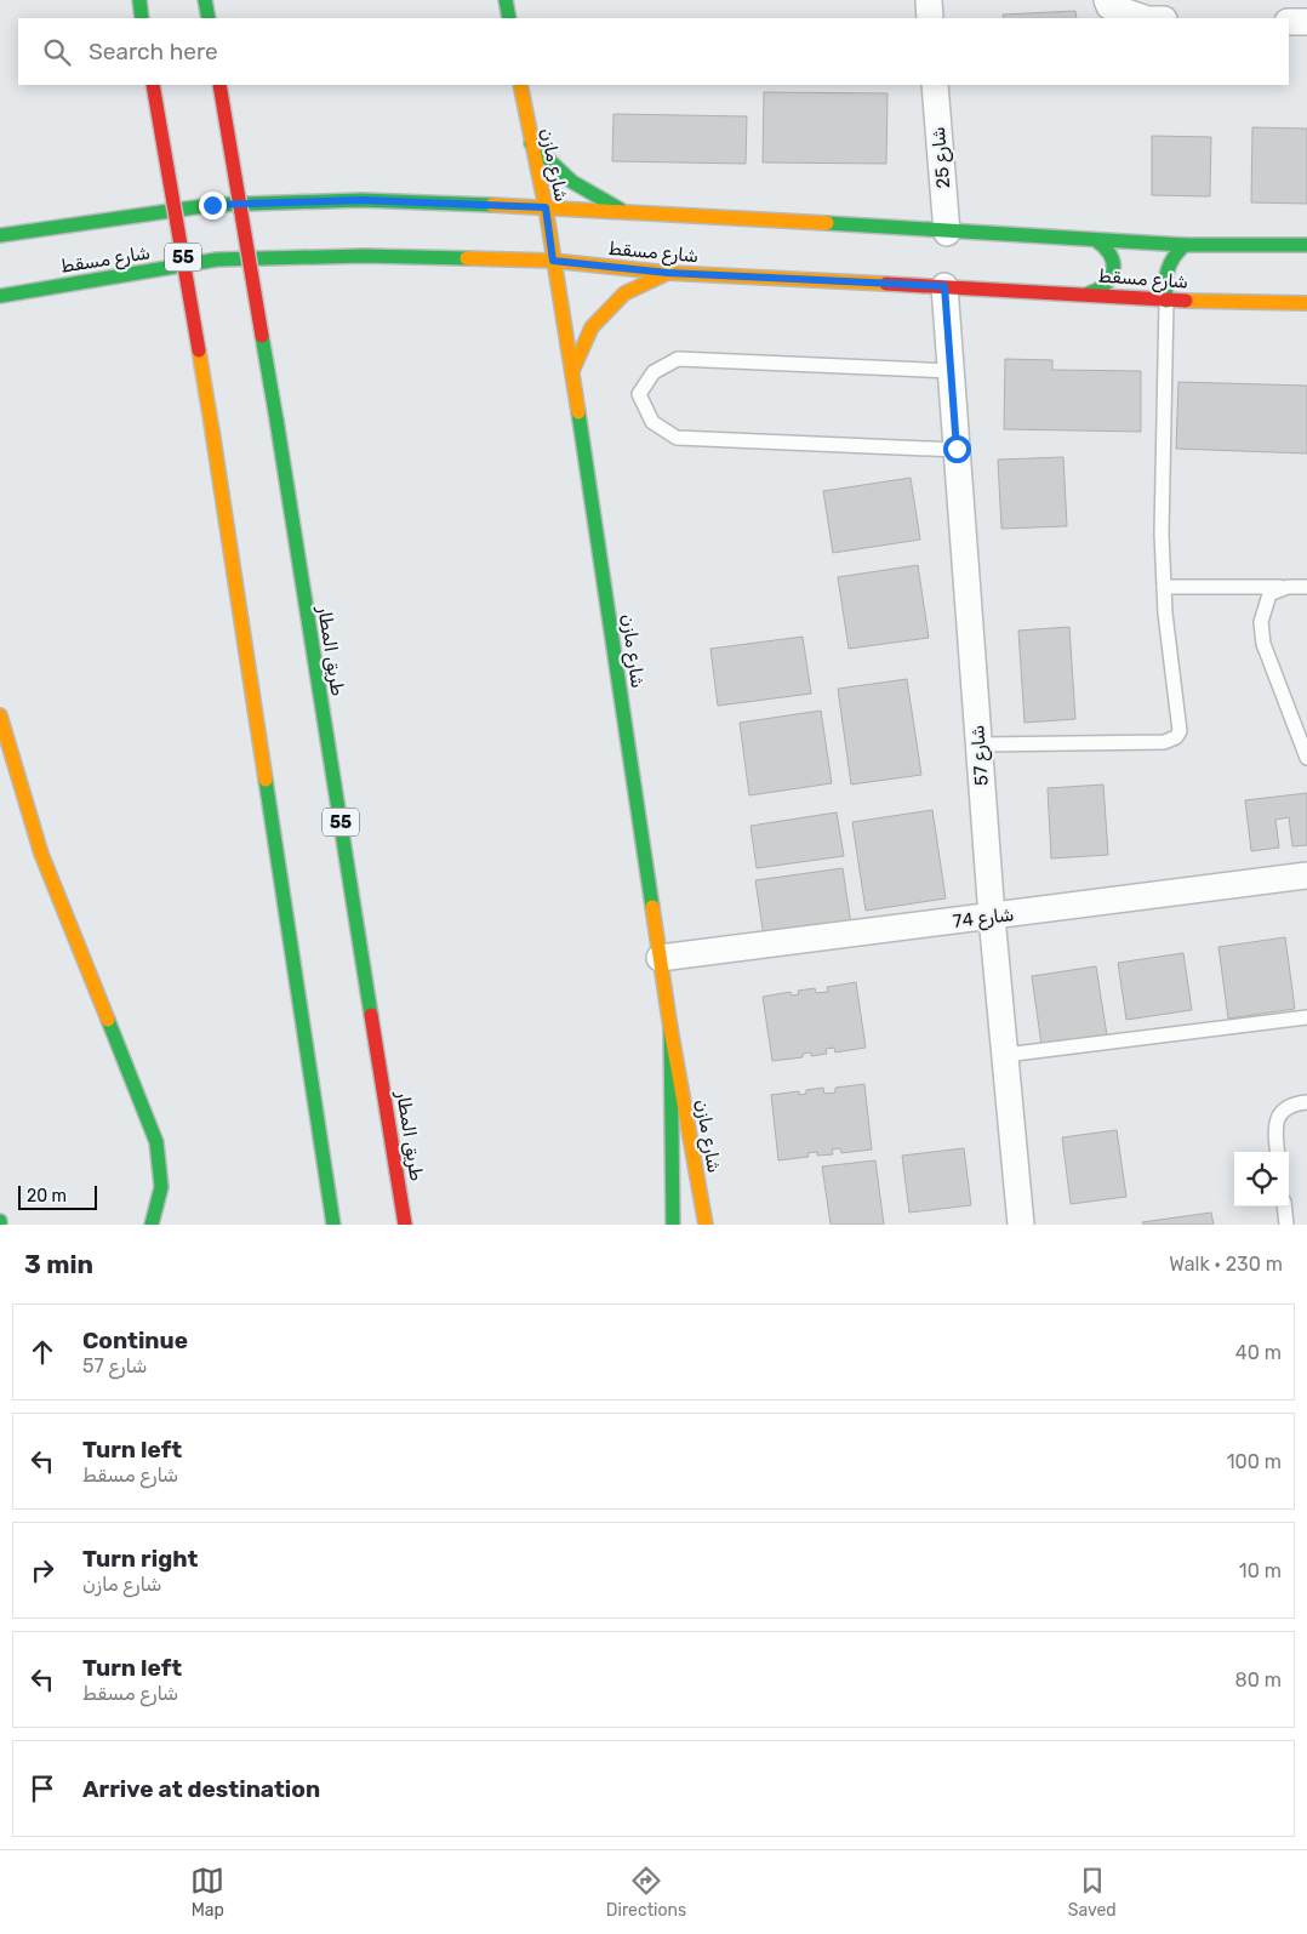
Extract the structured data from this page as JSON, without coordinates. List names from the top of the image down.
{
  "streets": {
    "main road": [
      "شارع مازن",
      "شارع مسقط",
      "55",
      "طريق المطار"
    ],
    "street": ["شارع 25", "شارع 57", "شارع 74"]
  },
  "crossings": [
    ["شارع 25", "شارع مسقط"],
    ["شارع مازن", "شارع مسقط"],
    ["شارع مازن", "شارع 74"],
    ["شارع مسقط", "شارع 57"],
    ["شارع 57", "شارع 74"]
  ],
  "scale_bar": "20 m",
  "page": {
    "search": "Search here",
    "scale": "20 m",
    "heading": ["3 min", "Walk · 230 m"],
    "list": [
      ["Continue", "شارع 57", "40 m"],
      ["Turn left", "شارع مسقط", "100 m"],
      ["Turn right", "شارع مازن", "10 m"],
      ["Turn left", "شارع مسقط", "80 m"],
      "Arrive at destination"
    ],
    "nav": ["Map", "Directions", "Saved"]
  }
}
